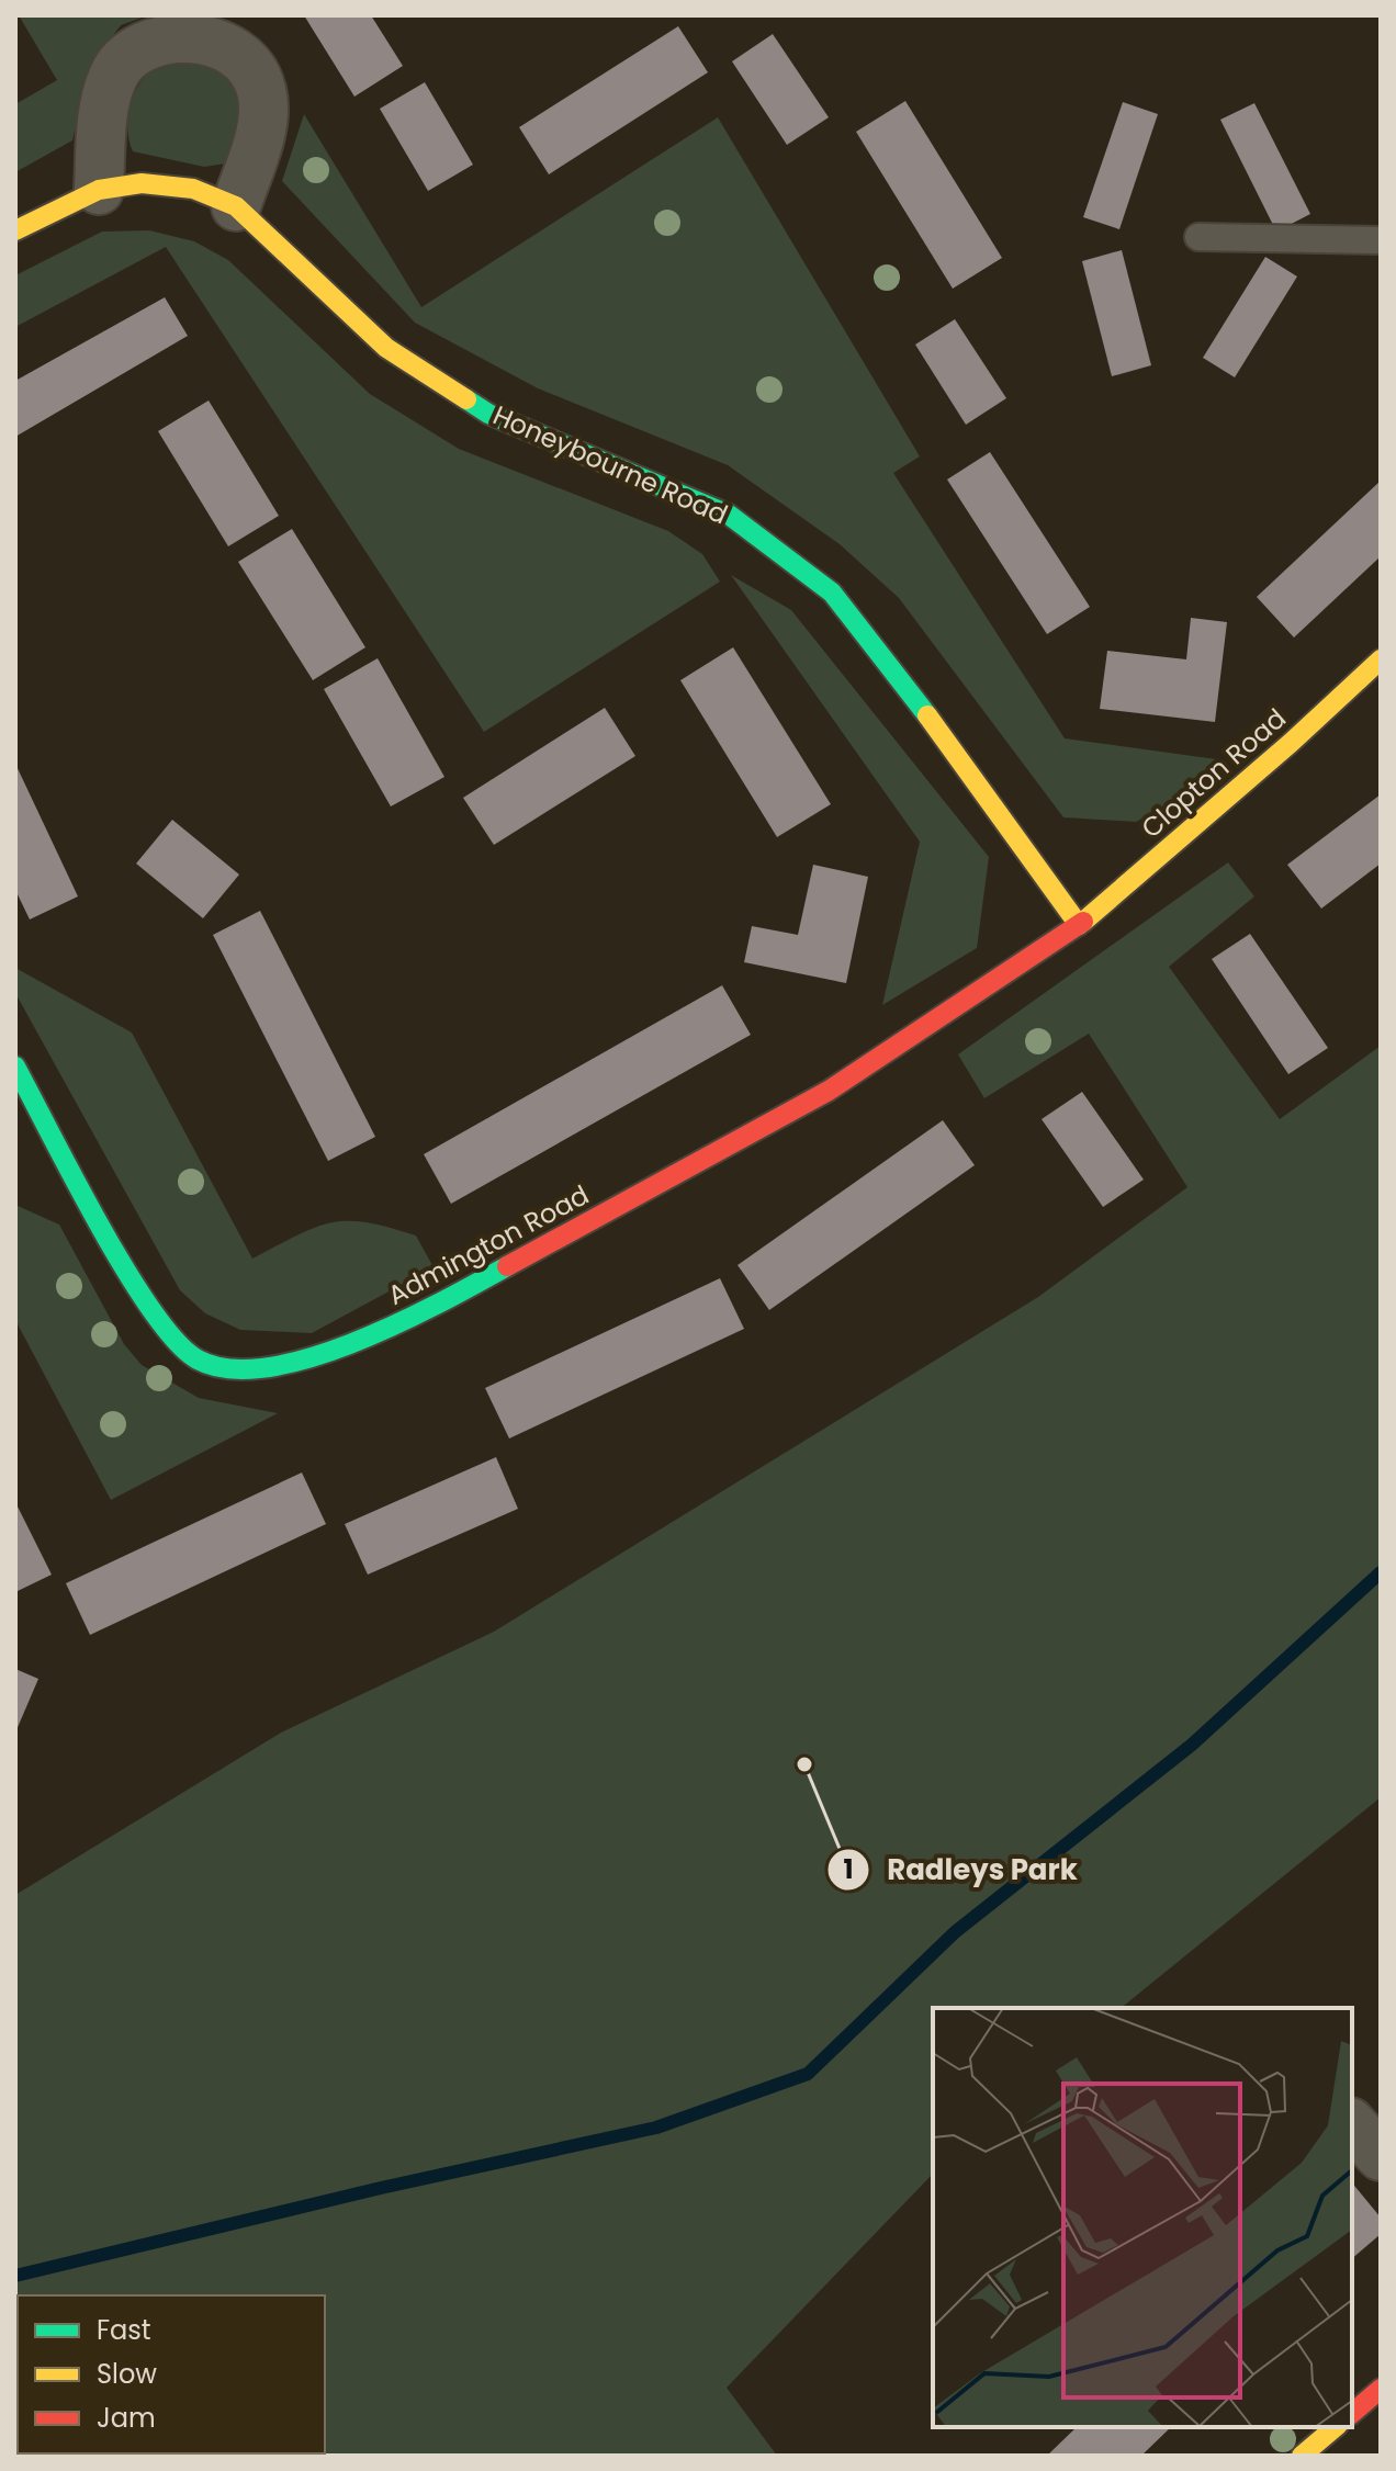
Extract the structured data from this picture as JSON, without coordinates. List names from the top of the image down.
{
  "streets": {
    "street": ["Honeybourne Road", "Clopton Road", "Admington Road"]
  },
  "crossings": [
    ["Honeybourne Road", "Clopton Road"],
    ["Honeybourne Road", "Admington Road"],
    ["Clopton Road", "Admington Road"]
  ],
  "places": ["Radleys Park"],
  "legend": ["Fast", "Slow", "Jam"]
}
